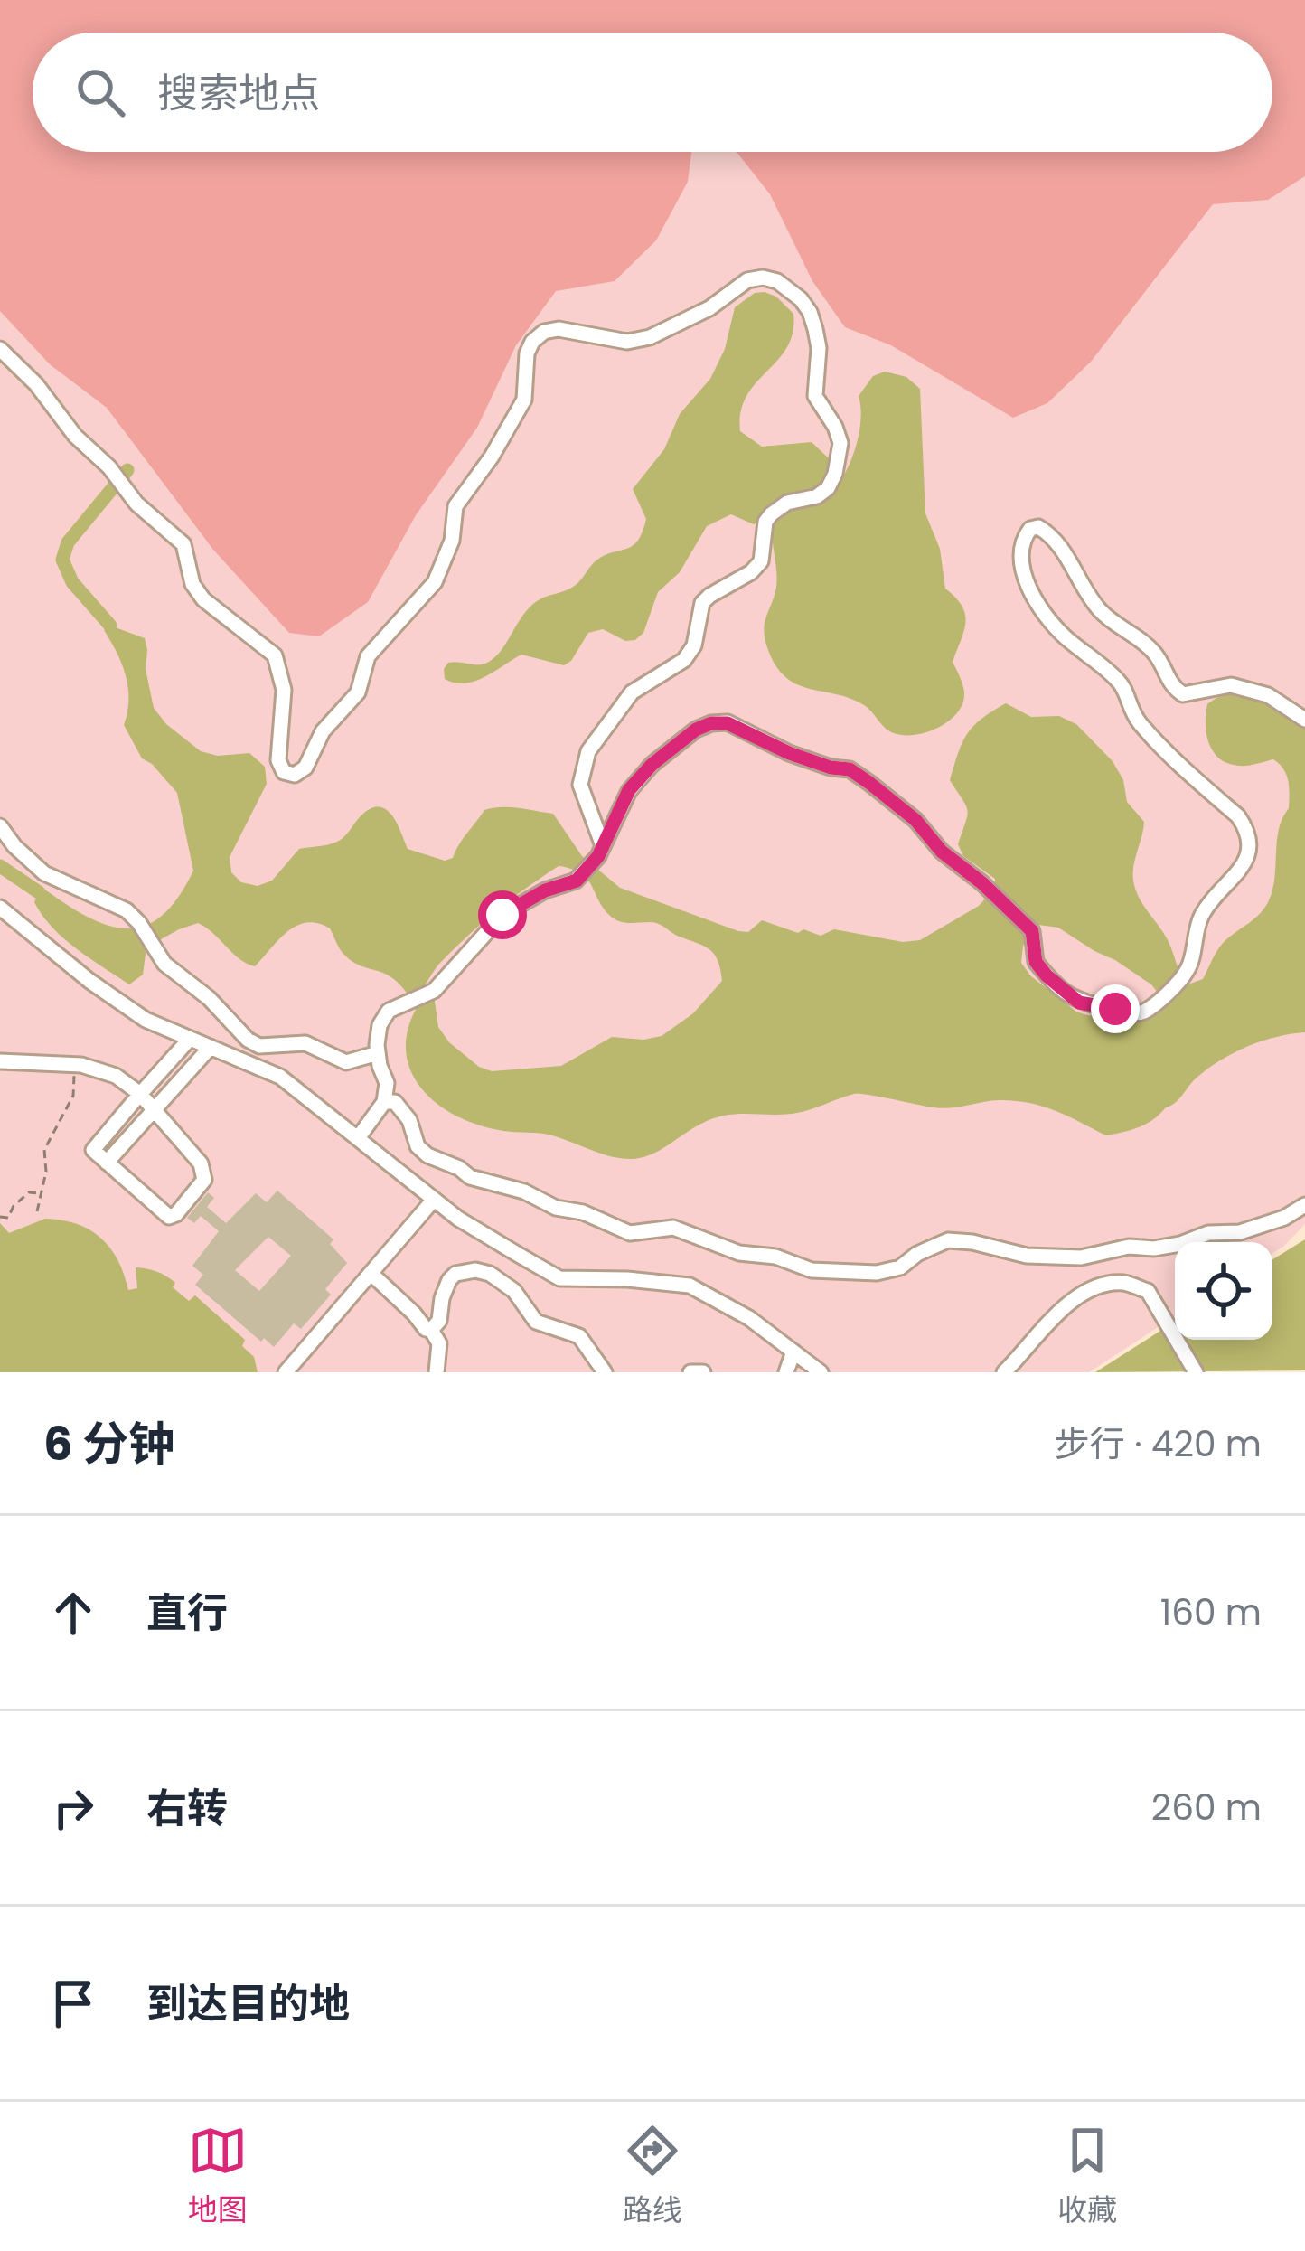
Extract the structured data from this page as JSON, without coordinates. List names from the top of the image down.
{
  "page": {
    "search": "搜索地点",
    "heading": ["6 分钟", "步行 · 420 m"],
    "list": [
      ["直行", "160 m"],
      ["右转", "260 m"],
      "到达目的地"
    ],
    "nav": ["地图", "路线", "收藏"]
  }
}
